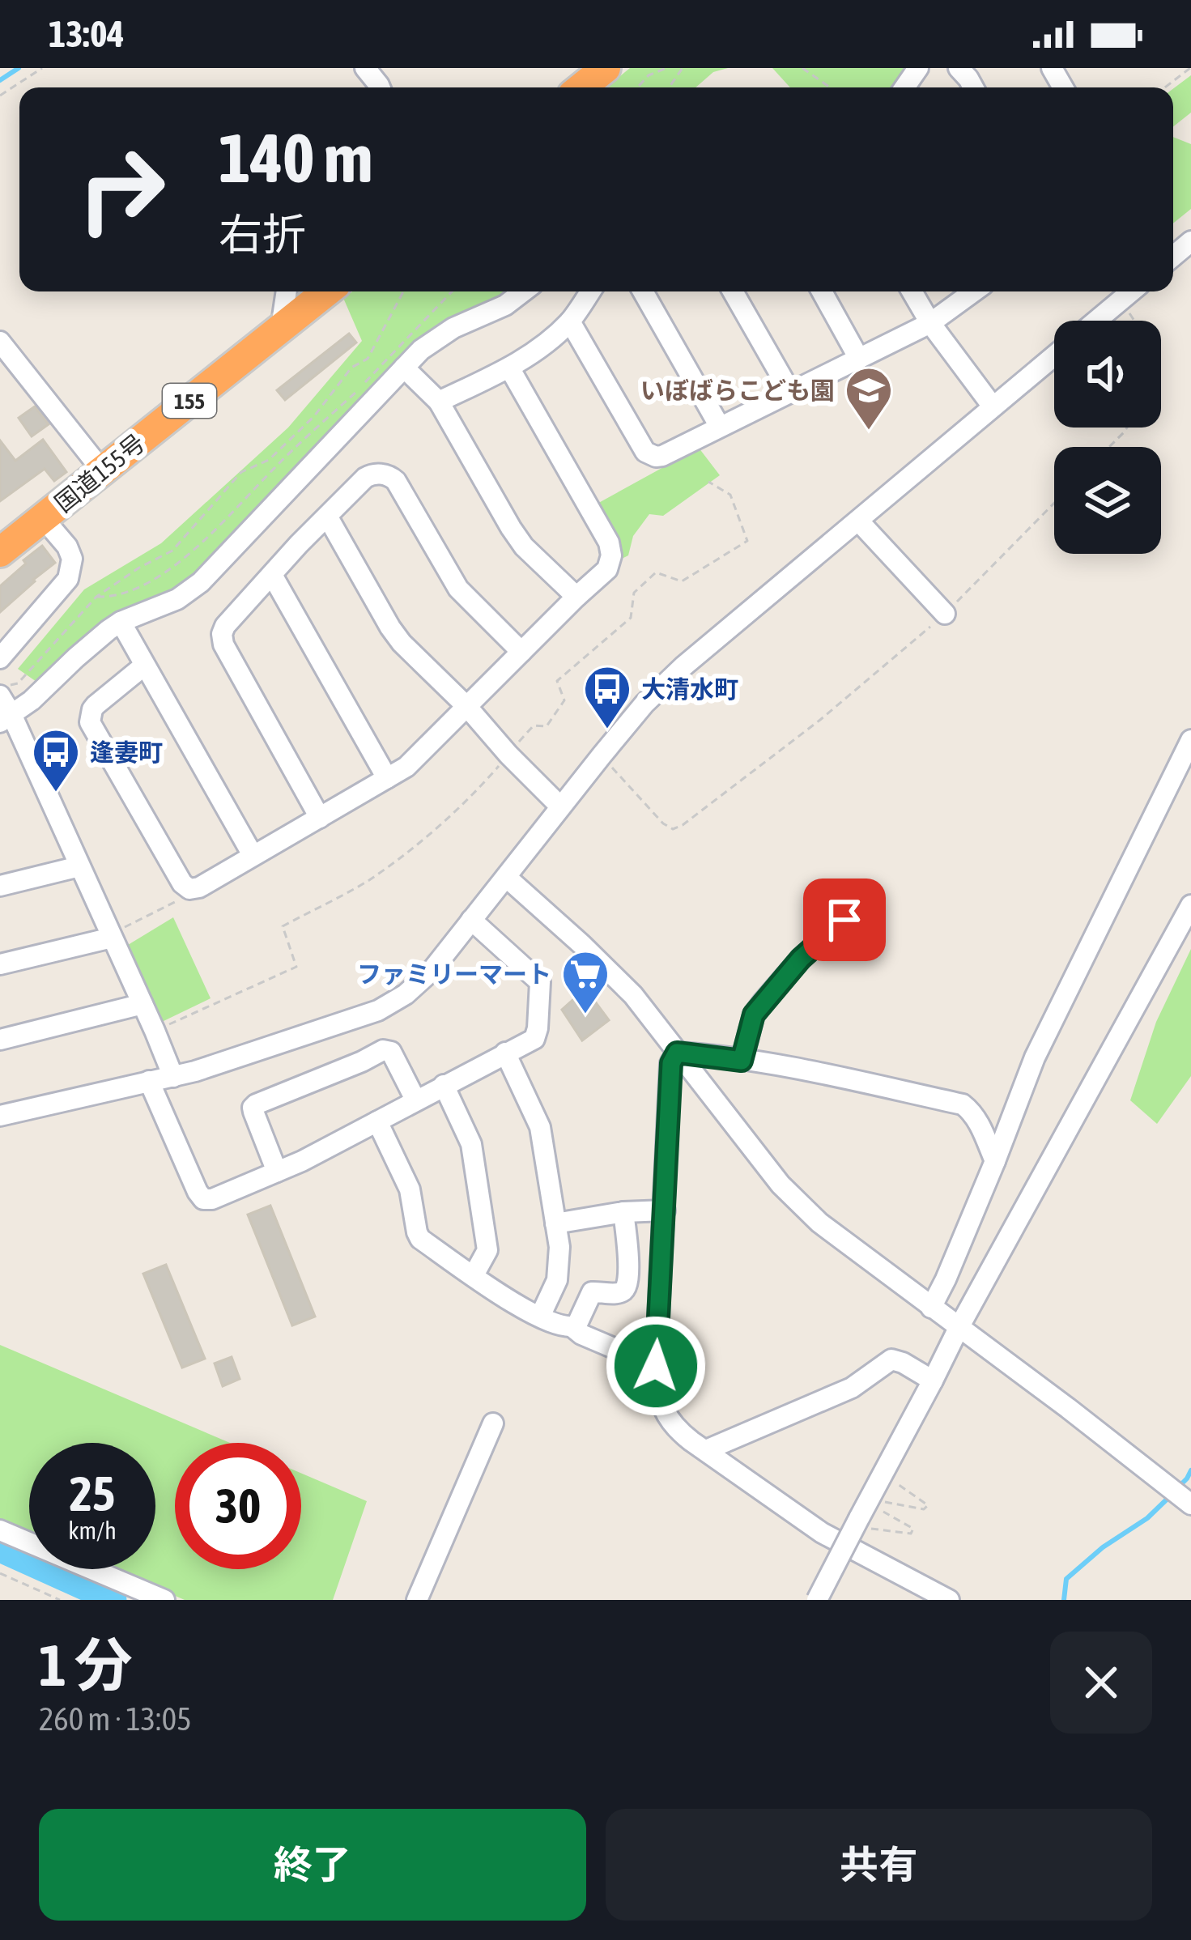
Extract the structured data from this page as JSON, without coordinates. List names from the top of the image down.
{
  "streets": {
    "highway": ["155", "国道155号"]
  },
  "places": {
    "school or university": ["いぼばらこども園"],
    "bus stop": ["大清水町", "逢妻町"],
    "supermarket": ["ファミリーマート"]
  },
  "page": {
    "status": "13:04",
    "turn": ["140 m", "右折"],
    "speed": "25 km/h",
    "limit": "30",
    "heading": ["1 分", "260 m · 13:05"],
    "buttons": ["終了", "共有"]
  }
}
